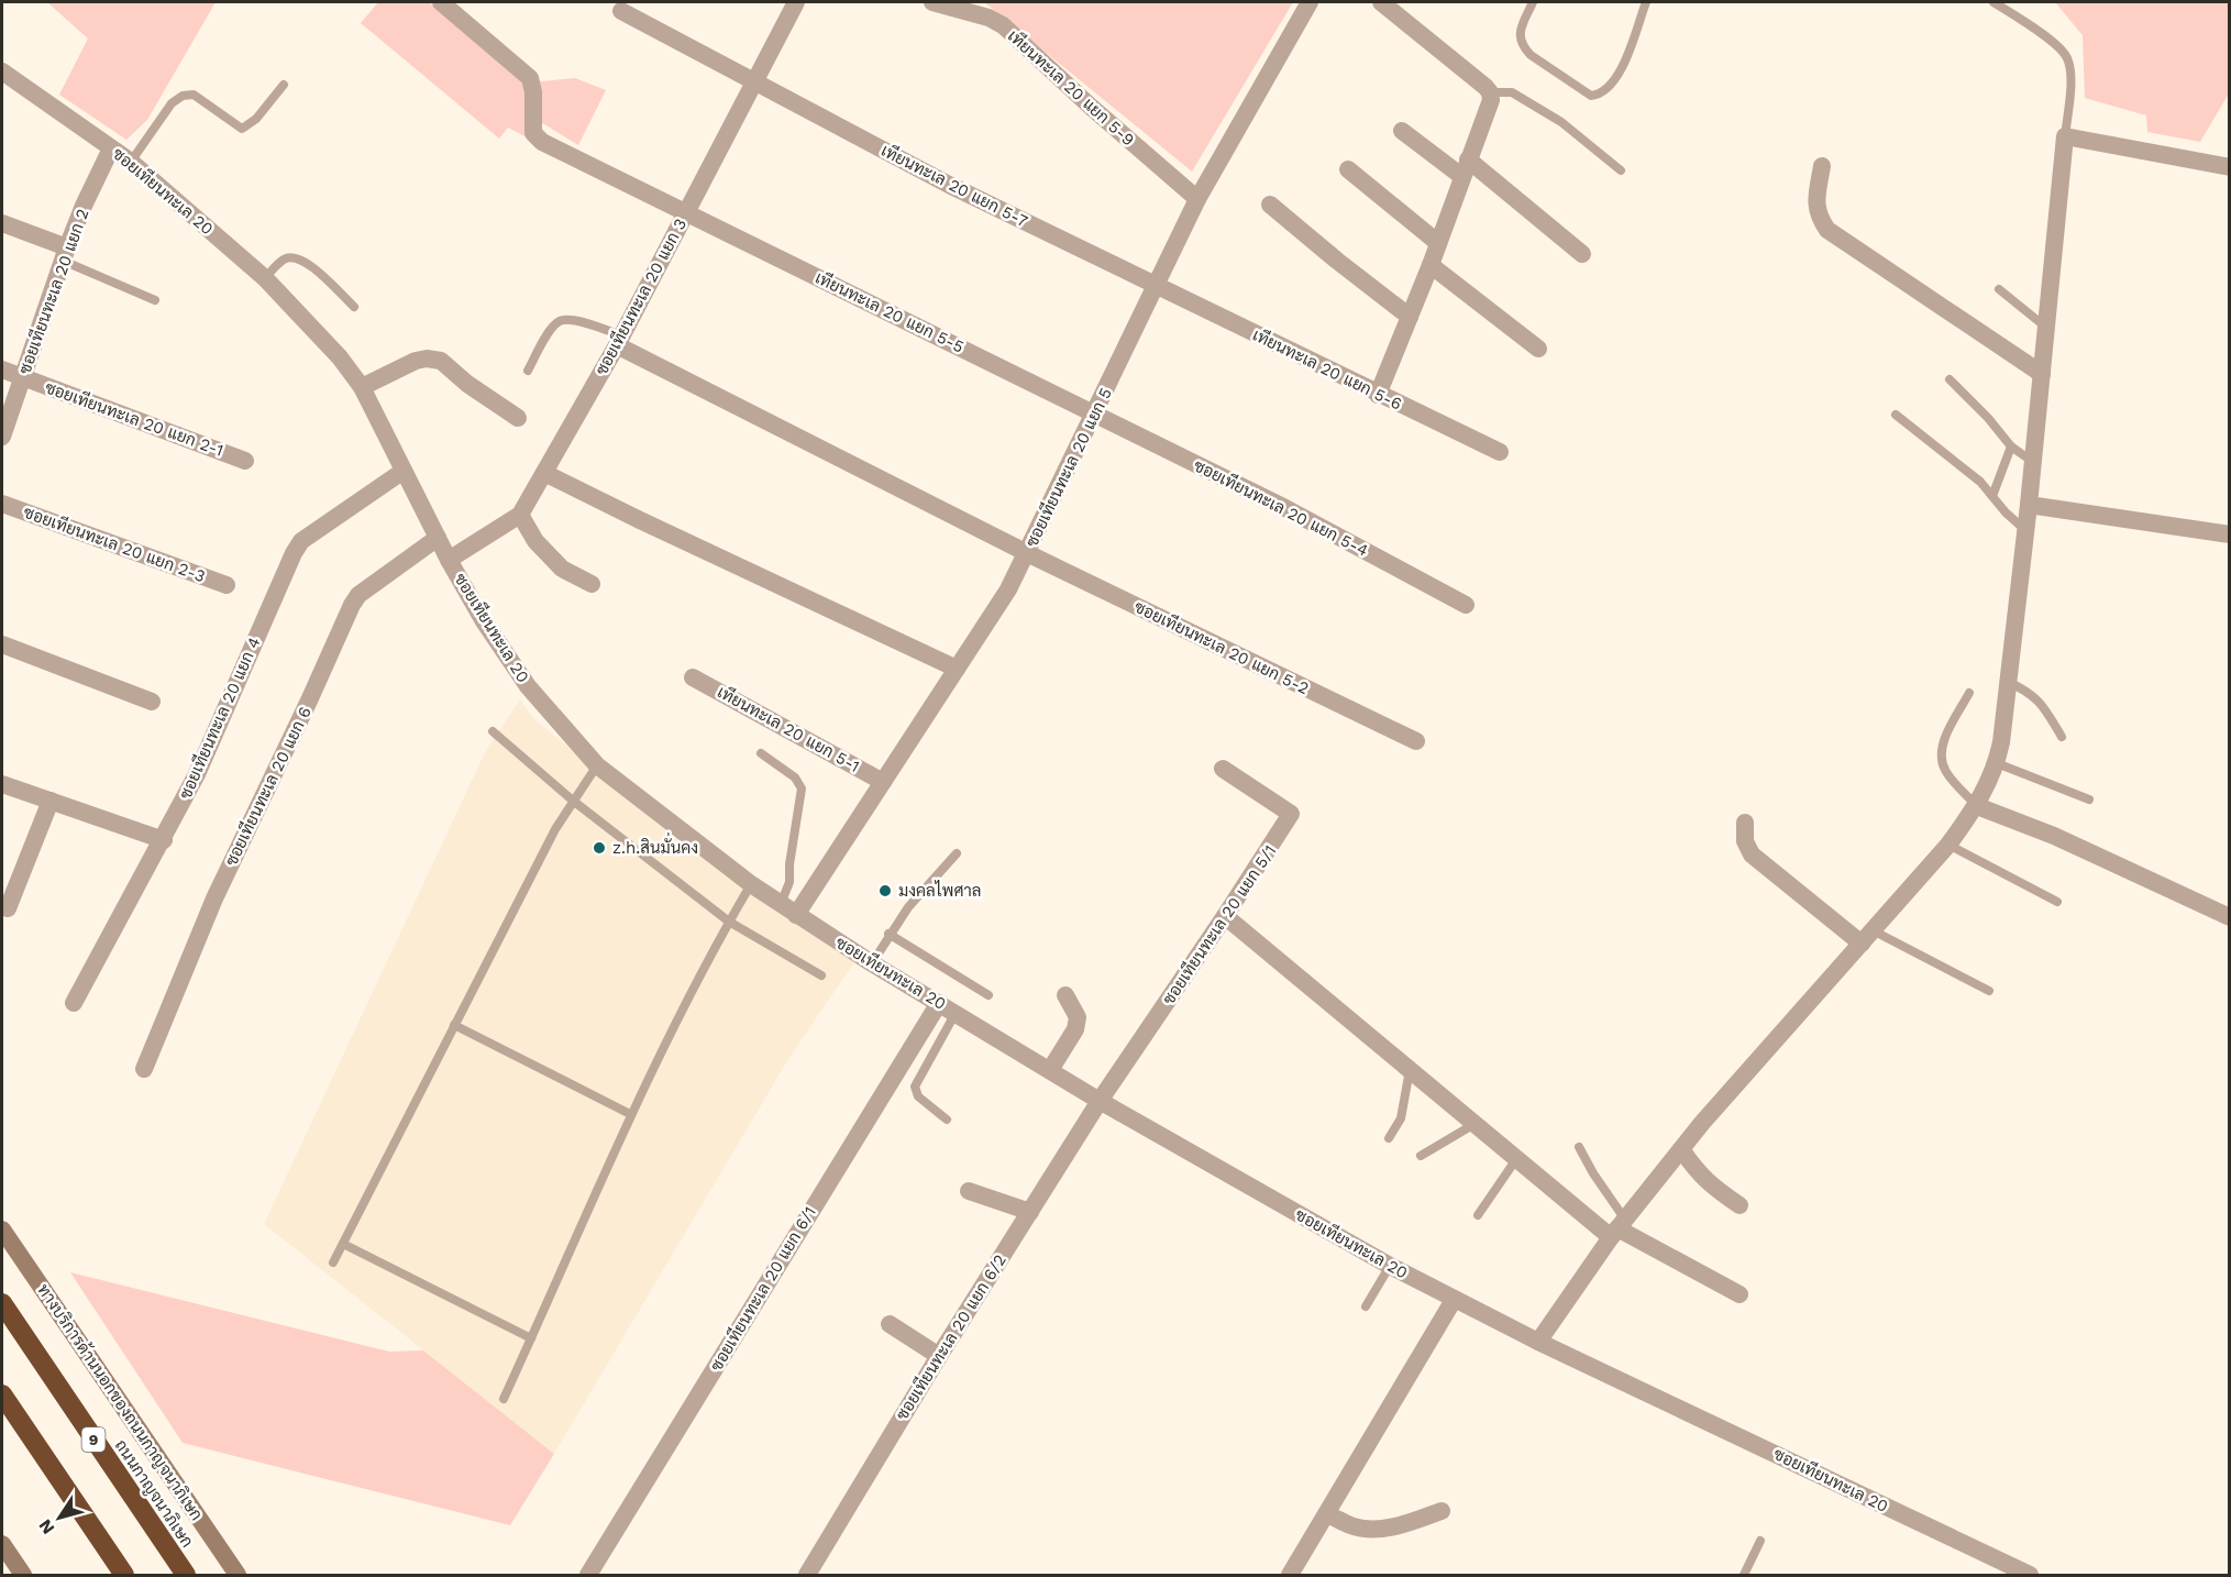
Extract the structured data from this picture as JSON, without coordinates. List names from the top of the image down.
{
  "streets": {
    "highway": ["9", "ถนนกาญจนาภิเษก"],
    "main road": ["ทางบริการด้านนอกของถนนกาญจนาภิเษก"],
    "street": [
      "เทียนทะเล 20 แยก 5-9",
      "เทียนทะเล 20 แยก 5-7",
      "ซอยเทียนทะเล 20",
      "ซอยเทียนทะเล 20 แยก 2",
      "ซอยเทียนทะเล 20 แยก 3",
      "เทียนทะเล 20 แยก 5-5",
      "เทียนทะเล 20 แยก 5-6",
      "ซอยเทียนทะเล 20 แยก 2-1",
      "ซอยเทียนทะเล 20 แยก 5",
      "ซอยเทียนทะเล 20 แยก 5-4",
      "ซอยเทียนทะเล 20 แยก 2-3",
      "ซอยเทียนทะเล 20 แยก 5-2",
      "ซอยเทียนทะเล 20 แยก 4",
      "เทียนทะเล 20 แยก 5-1",
      "ซอยเทียนทะเล 20 แยก 6",
      "ซอยเทียนทะเล 20 แยก 5/1",
      "ซอยเทียนทะเล 20 แยก 6/1",
      "ซอยเทียนทะเล 20 แยก 6/2"
    ]
  },
  "crossings": [
    ["เทียนทะเล 20 แยก 5-9", "ซอยเทียนทะเล 20 แยก 5"],
    ["เทียนทะเล 20 แยก 5-7", "ซอยเทียนทะเล 20 แยก 3"],
    ["เทียนทะเล 20 แยก 5-7", "เทียนทะเล 20 แยก 5-6"],
    ["เทียนทะเล 20 แยก 5-7", "ซอยเทียนทะเล 20 แยก 5"],
    ["ซอยเทียนทะเล 20", "ซอยเทียนทะเล 20 แยก 2"],
    ["ซอยเทียนทะเล 20", "ซอยเทียนทะเล 20 แยก 3"],
    ["ซอยเทียนทะเล 20", "ซอยเทียนทะเล 20 แยก 5"],
    ["ซอยเทียนทะเล 20", "ซอยเทียนทะเล 20 แยก 4"],
    ["ซอยเทียนทะเล 20", "ซอยเทียนทะเล 20 แยก 6"],
    ["ซอยเทียนทะเล 20", "ซอยเทียนทะเล 20 แยก 5/1"],
    ["ซอยเทียนทะเล 20", "ซอยเทียนทะเล 20 แยก 6/1"],
    ["ซอยเทียนทะเล 20", "ซอยเทียนทะเล 20 แยก 6/2"],
    ["ซอยเทียนทะเล 20 แยก 2", "ซอยเทียนทะเล 20 แยก 2-1"],
    ["ซอยเทียนทะเล 20 แยก 3", "เทียนทะเล 20 แยก 5-5"],
    ["ซอยเทียนทะเล 20 แยก 3", "ซอยเทียนทะเล 20 แยก 5-2"],
    ["เทียนทะเล 20 แยก 5-5", "ซอยเทียนทะเล 20 แยก 5"],
    ["เทียนทะเล 20 แยก 5-5", "ซอยเทียนทะเล 20 แยก 5-4"],
    ["เทียนทะเล 20 แยก 5-6", "ซอยเทียนทะเล 20 แยก 5"],
    ["ซอยเทียนทะเล 20 แยก 5", "ซอยเทียนทะเล 20 แยก 5-4"],
    ["ซอยเทียนทะเล 20 แยก 5", "ซอยเทียนทะเล 20 แยก 5-2"],
    ["ซอยเทียนทะเล 20 แยก 5", "เทียนทะเล 20 แยก 5-1"],
    ["ซอยเทียนทะเล 20 แยก 5/1", "ซอยเทียนทะเล 20 แยก 6/2"]
  ],
  "places": ["z.h.สินมั่นคง", "มงคลไพศาล"],
  "north": "bottom left"
}
